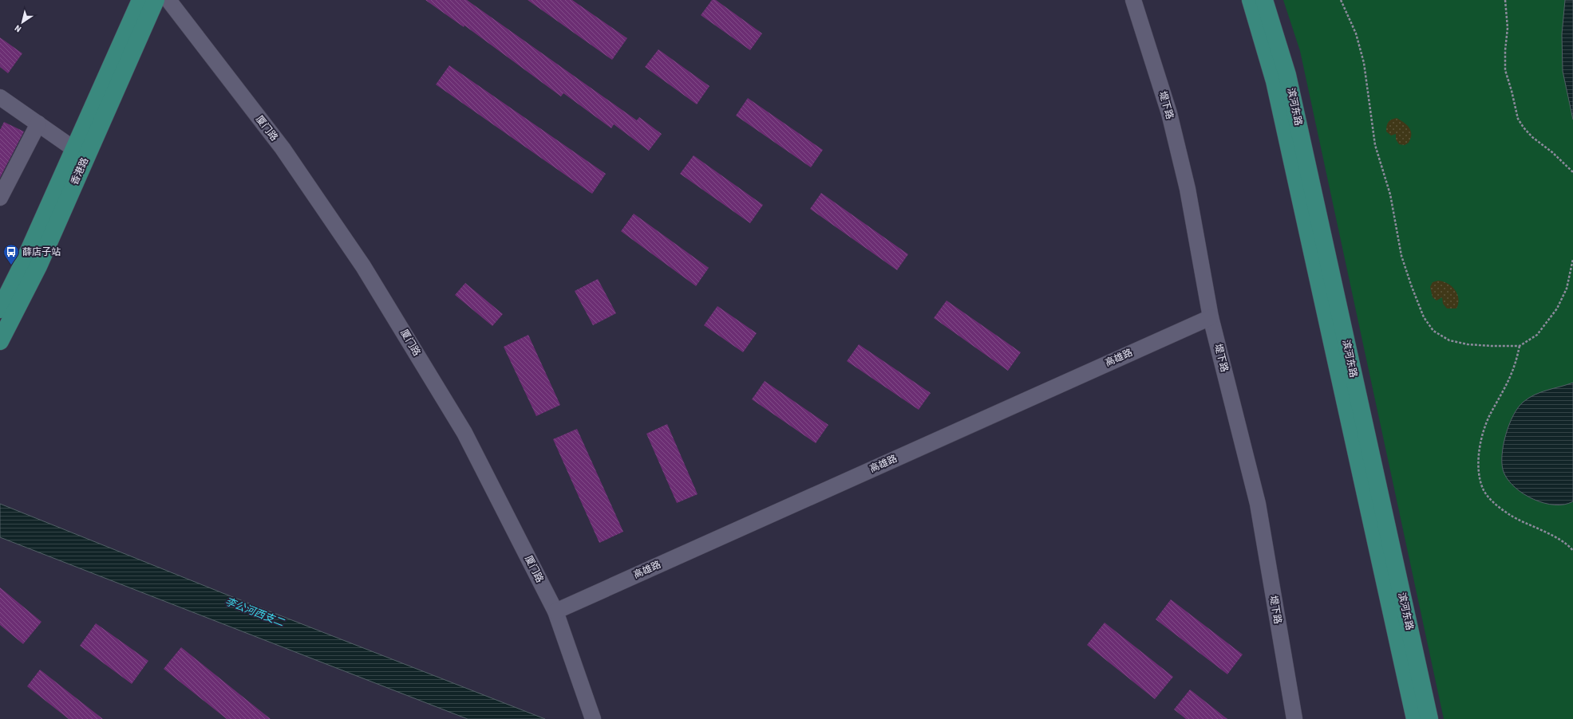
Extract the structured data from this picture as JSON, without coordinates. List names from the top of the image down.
{
  "streets": {
    "main road": ["滨河东路", "香港路"],
    "street": ["堤下路", "厦门路", "高雄路"]
  },
  "crossings": [
    ["堤下路", "高雄路"],
    ["厦门路", "高雄路"]
  ],
  "water": ["李公河西支二"],
  "places": {
    "bus stop": ["薛店子站"]
  },
  "north": "bottom left"
}
